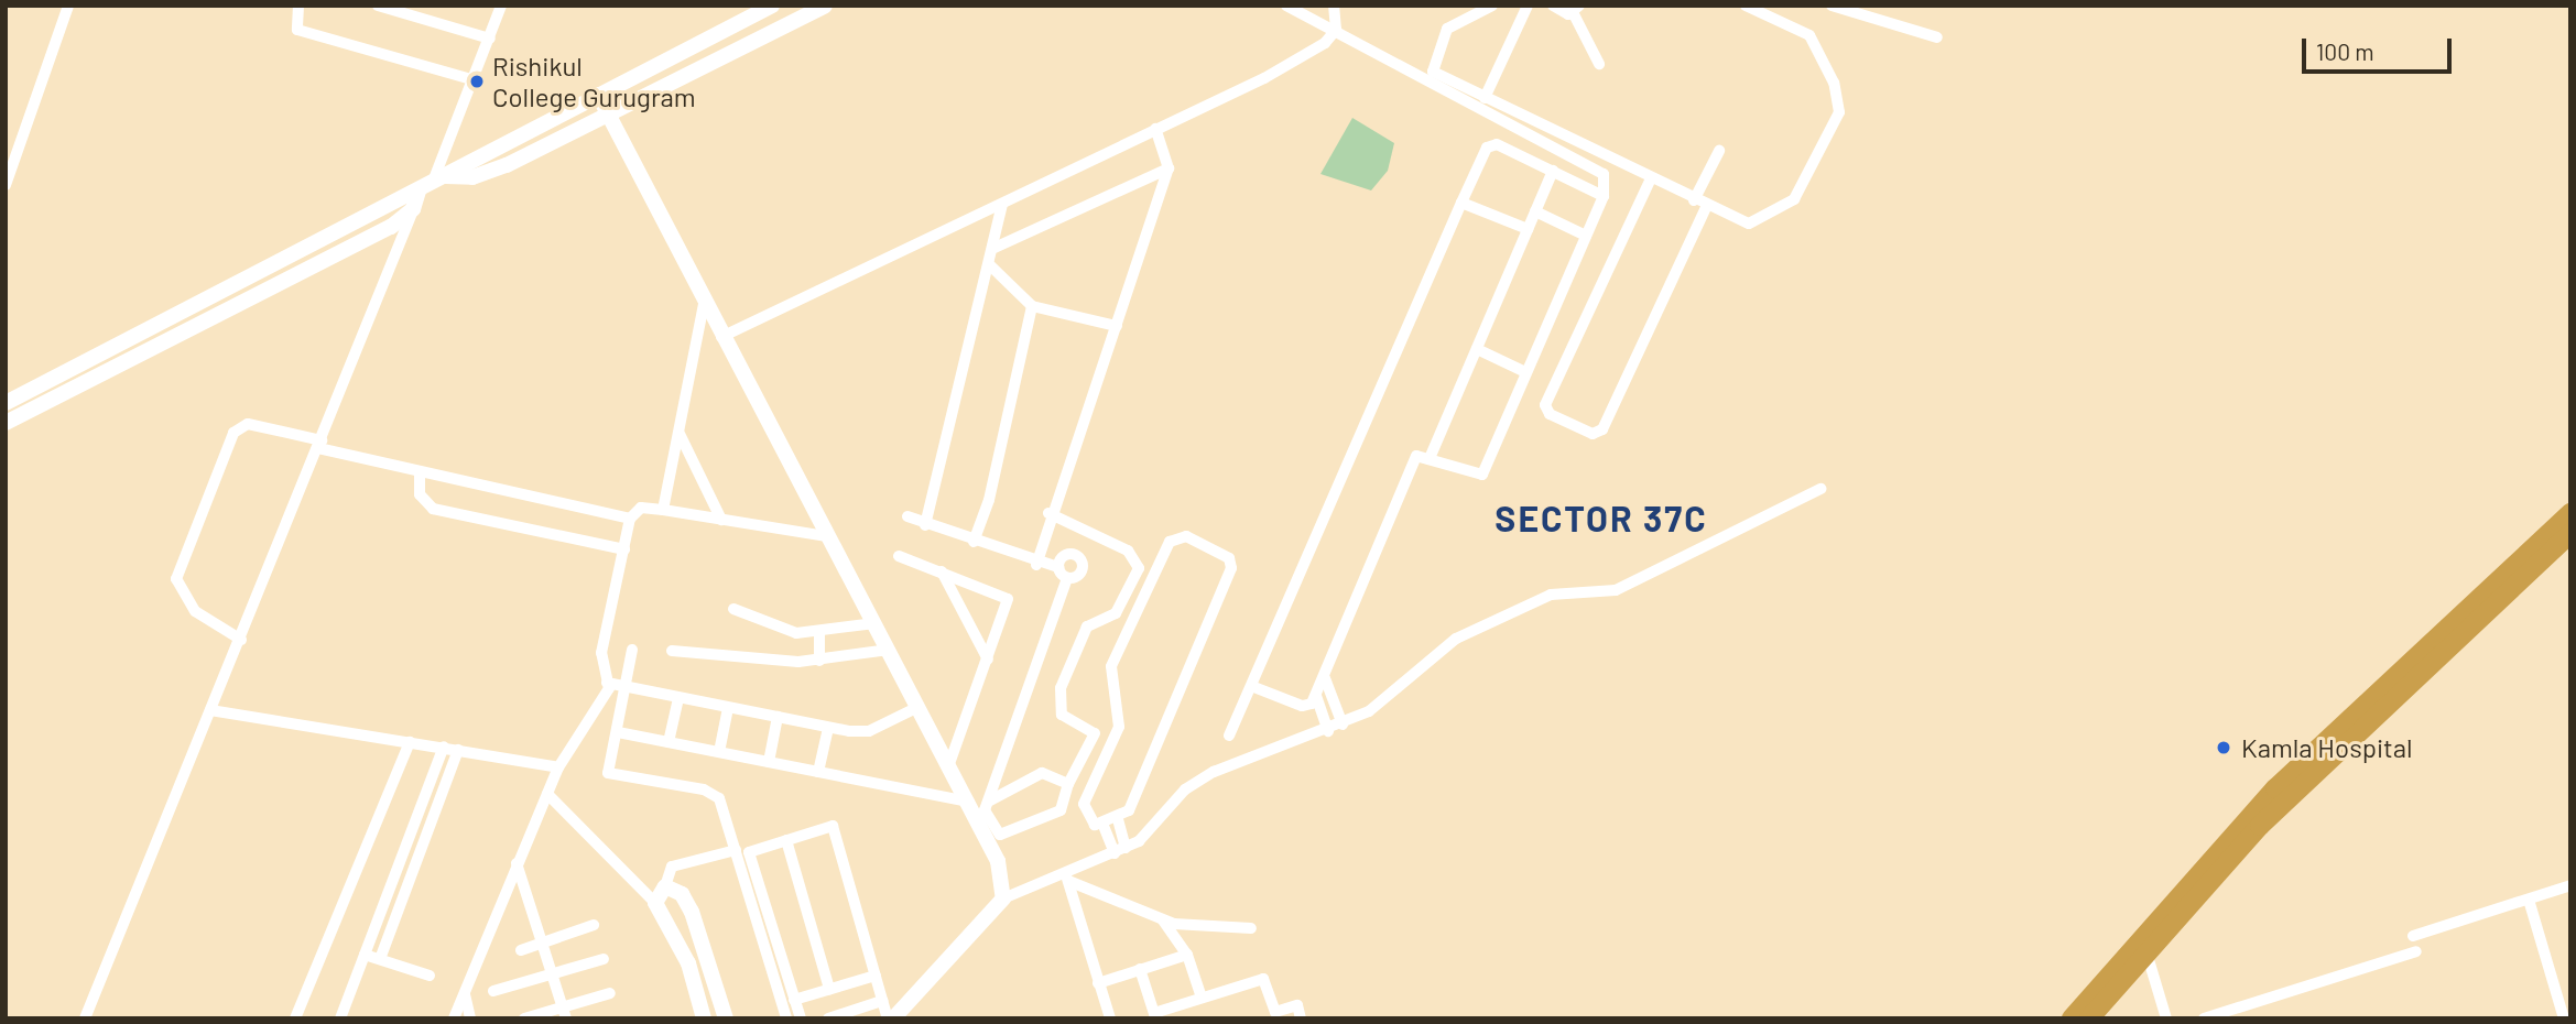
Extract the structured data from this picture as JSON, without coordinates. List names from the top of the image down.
{
  "districts": ["SECTOR 37C"],
  "places": ["Rishikul College Gurugram", "Kamla Hospital"],
  "scale_bar": "100 m"
}
